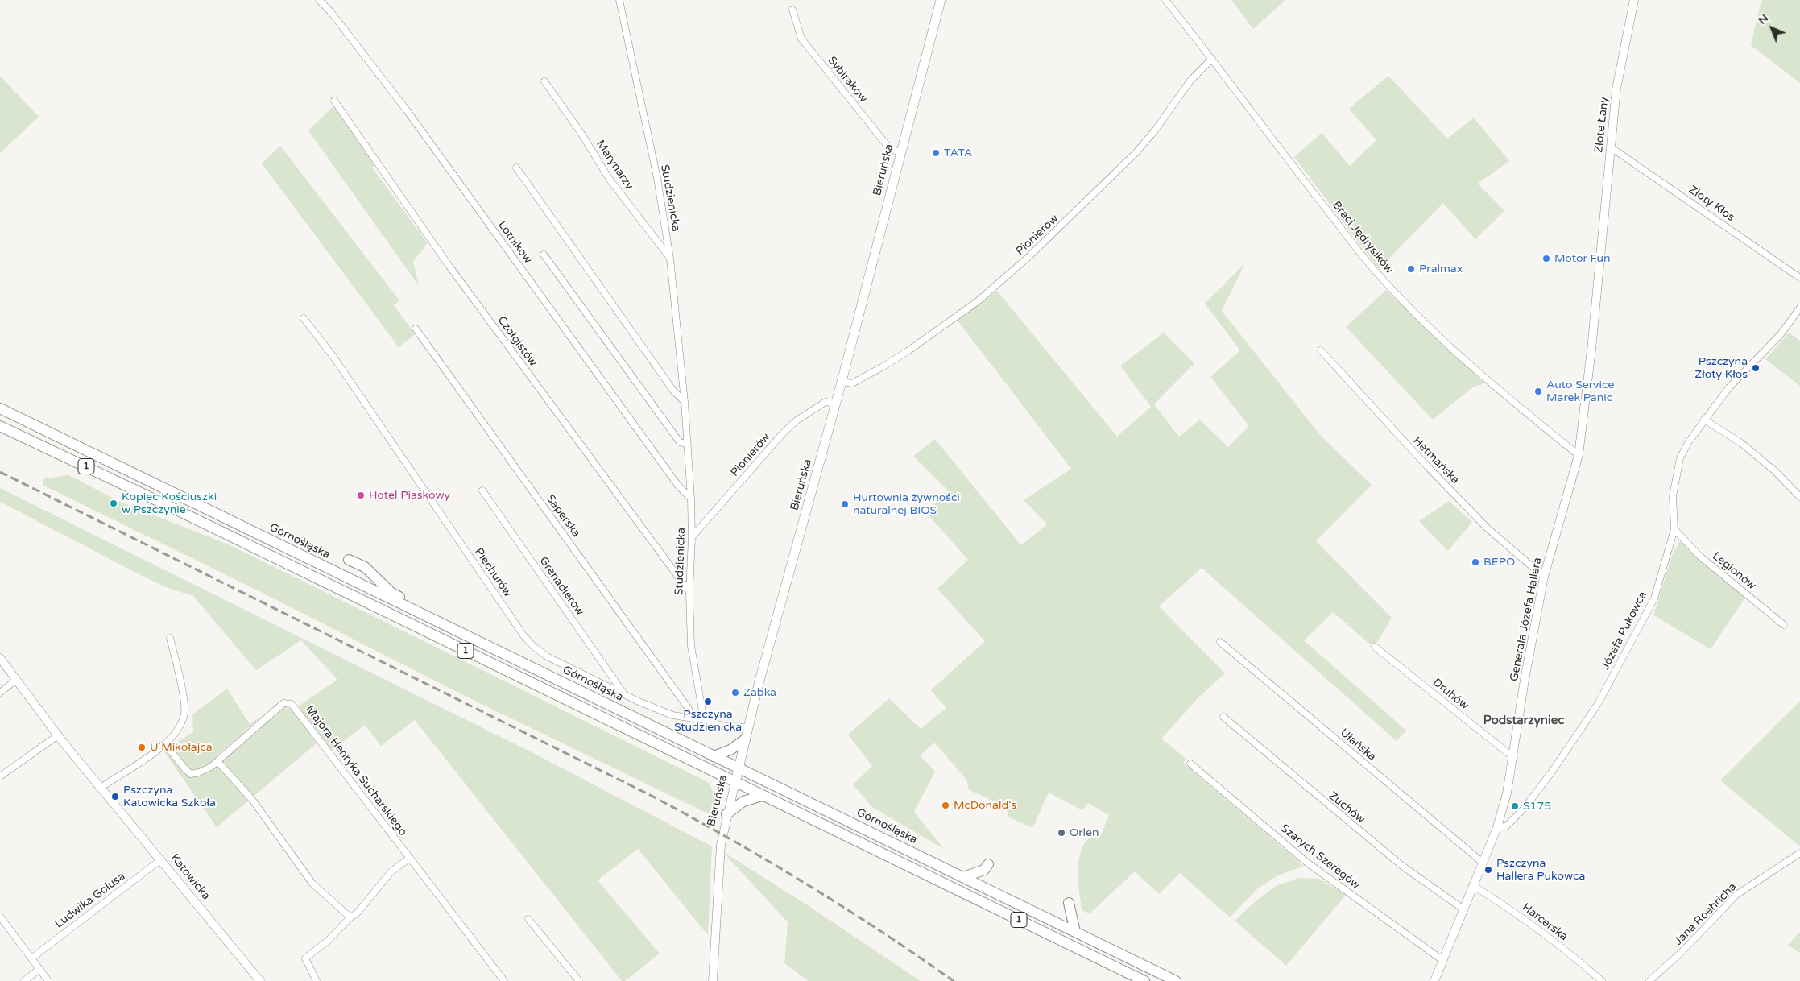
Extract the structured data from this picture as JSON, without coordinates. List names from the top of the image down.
{
  "streets": {
    "main road": ["Bieruńska", "1", "Górnośląska"],
    "street": [
      "Sybiraków",
      "Złote Łany",
      "Marynarzy",
      "Studzienicka",
      "Złoty Kłos",
      "Pionierów",
      "Braci Jędrysików",
      "Lotników",
      "Czołgistów",
      "Hetmańska",
      "Saperska",
      "Legionów",
      "Piechurów",
      "Grenadierów",
      "Generała Józefa Hallera",
      "Józefa Pukowca",
      "Druhów",
      "Ułańska",
      "Majora Henryka Sucharskiego",
      "Zuchów",
      "Szarych Szeregów",
      "Katowicka",
      "Ludwika Golusa",
      "Jana Roehricha",
      "Harcerska"
    ]
  },
  "crossings": [
    ["Sybiraków", "Bieruńska"],
    ["Złote Łany", "Złoty Kłos"],
    ["Złote Łany", "Generała Józefa Hallera"],
    ["Marynarzy", "Studzienicka"],
    ["Bieruńska", "Pionierów"],
    ["Bieruńska", "1"],
    ["Bieruńska", "Górnośląska"],
    ["Bieruńska", "Piechurów"],
    ["Studzienicka", "Pionierów"],
    ["Studzienicka", "Lotników"],
    ["Studzienicka", "Czołgistów"],
    ["Studzienicka", "Piechurów"],
    ["Pionierów", "Braci Jędrysików"],
    ["Braci Jędrysików", "Generała Józefa Hallera"],
    ["Hetmańska", "Generała Józefa Hallera"],
    ["Saperska", "Piechurów"],
    ["Legionów", "Józefa Pukowca"],
    ["Piechurów", "Grenadierów"],
    ["Generała Józefa Hallera", "Józefa Pukowca"],
    ["Generała Józefa Hallera", "Druhów"],
    ["Generała Józefa Hallera", "Ułańska"],
    ["Generała Józefa Hallera", "Zuchów"],
    ["Generała Józefa Hallera", "Szarych Szeregów"],
    ["Generała Józefa Hallera", "Harcerska"],
    ["Katowicka", "Ludwika Golusa"]
  ],
  "districts": ["Podstarzyniec"],
  "places": [
    "TATA",
    "Motor Fun",
    "Pralmax",
    "Pszczyna Złoty Kłos",
    "Auto Service Marek Panic",
    "Hotel Piaskowy",
    "Kopiec Kościuszki w Pszczynie",
    "Hurtownia żywności naturalnej BIOS",
    "BEPO",
    "Żabka",
    "Pszczyna Studzienicka",
    "U Mikołajca",
    "Pszczyna Katowicka Szkoła",
    "McDonald's",
    "S175",
    "Orlen",
    "Pszczyna Hallera Pukowca"
  ],
  "north": "top left"
}
